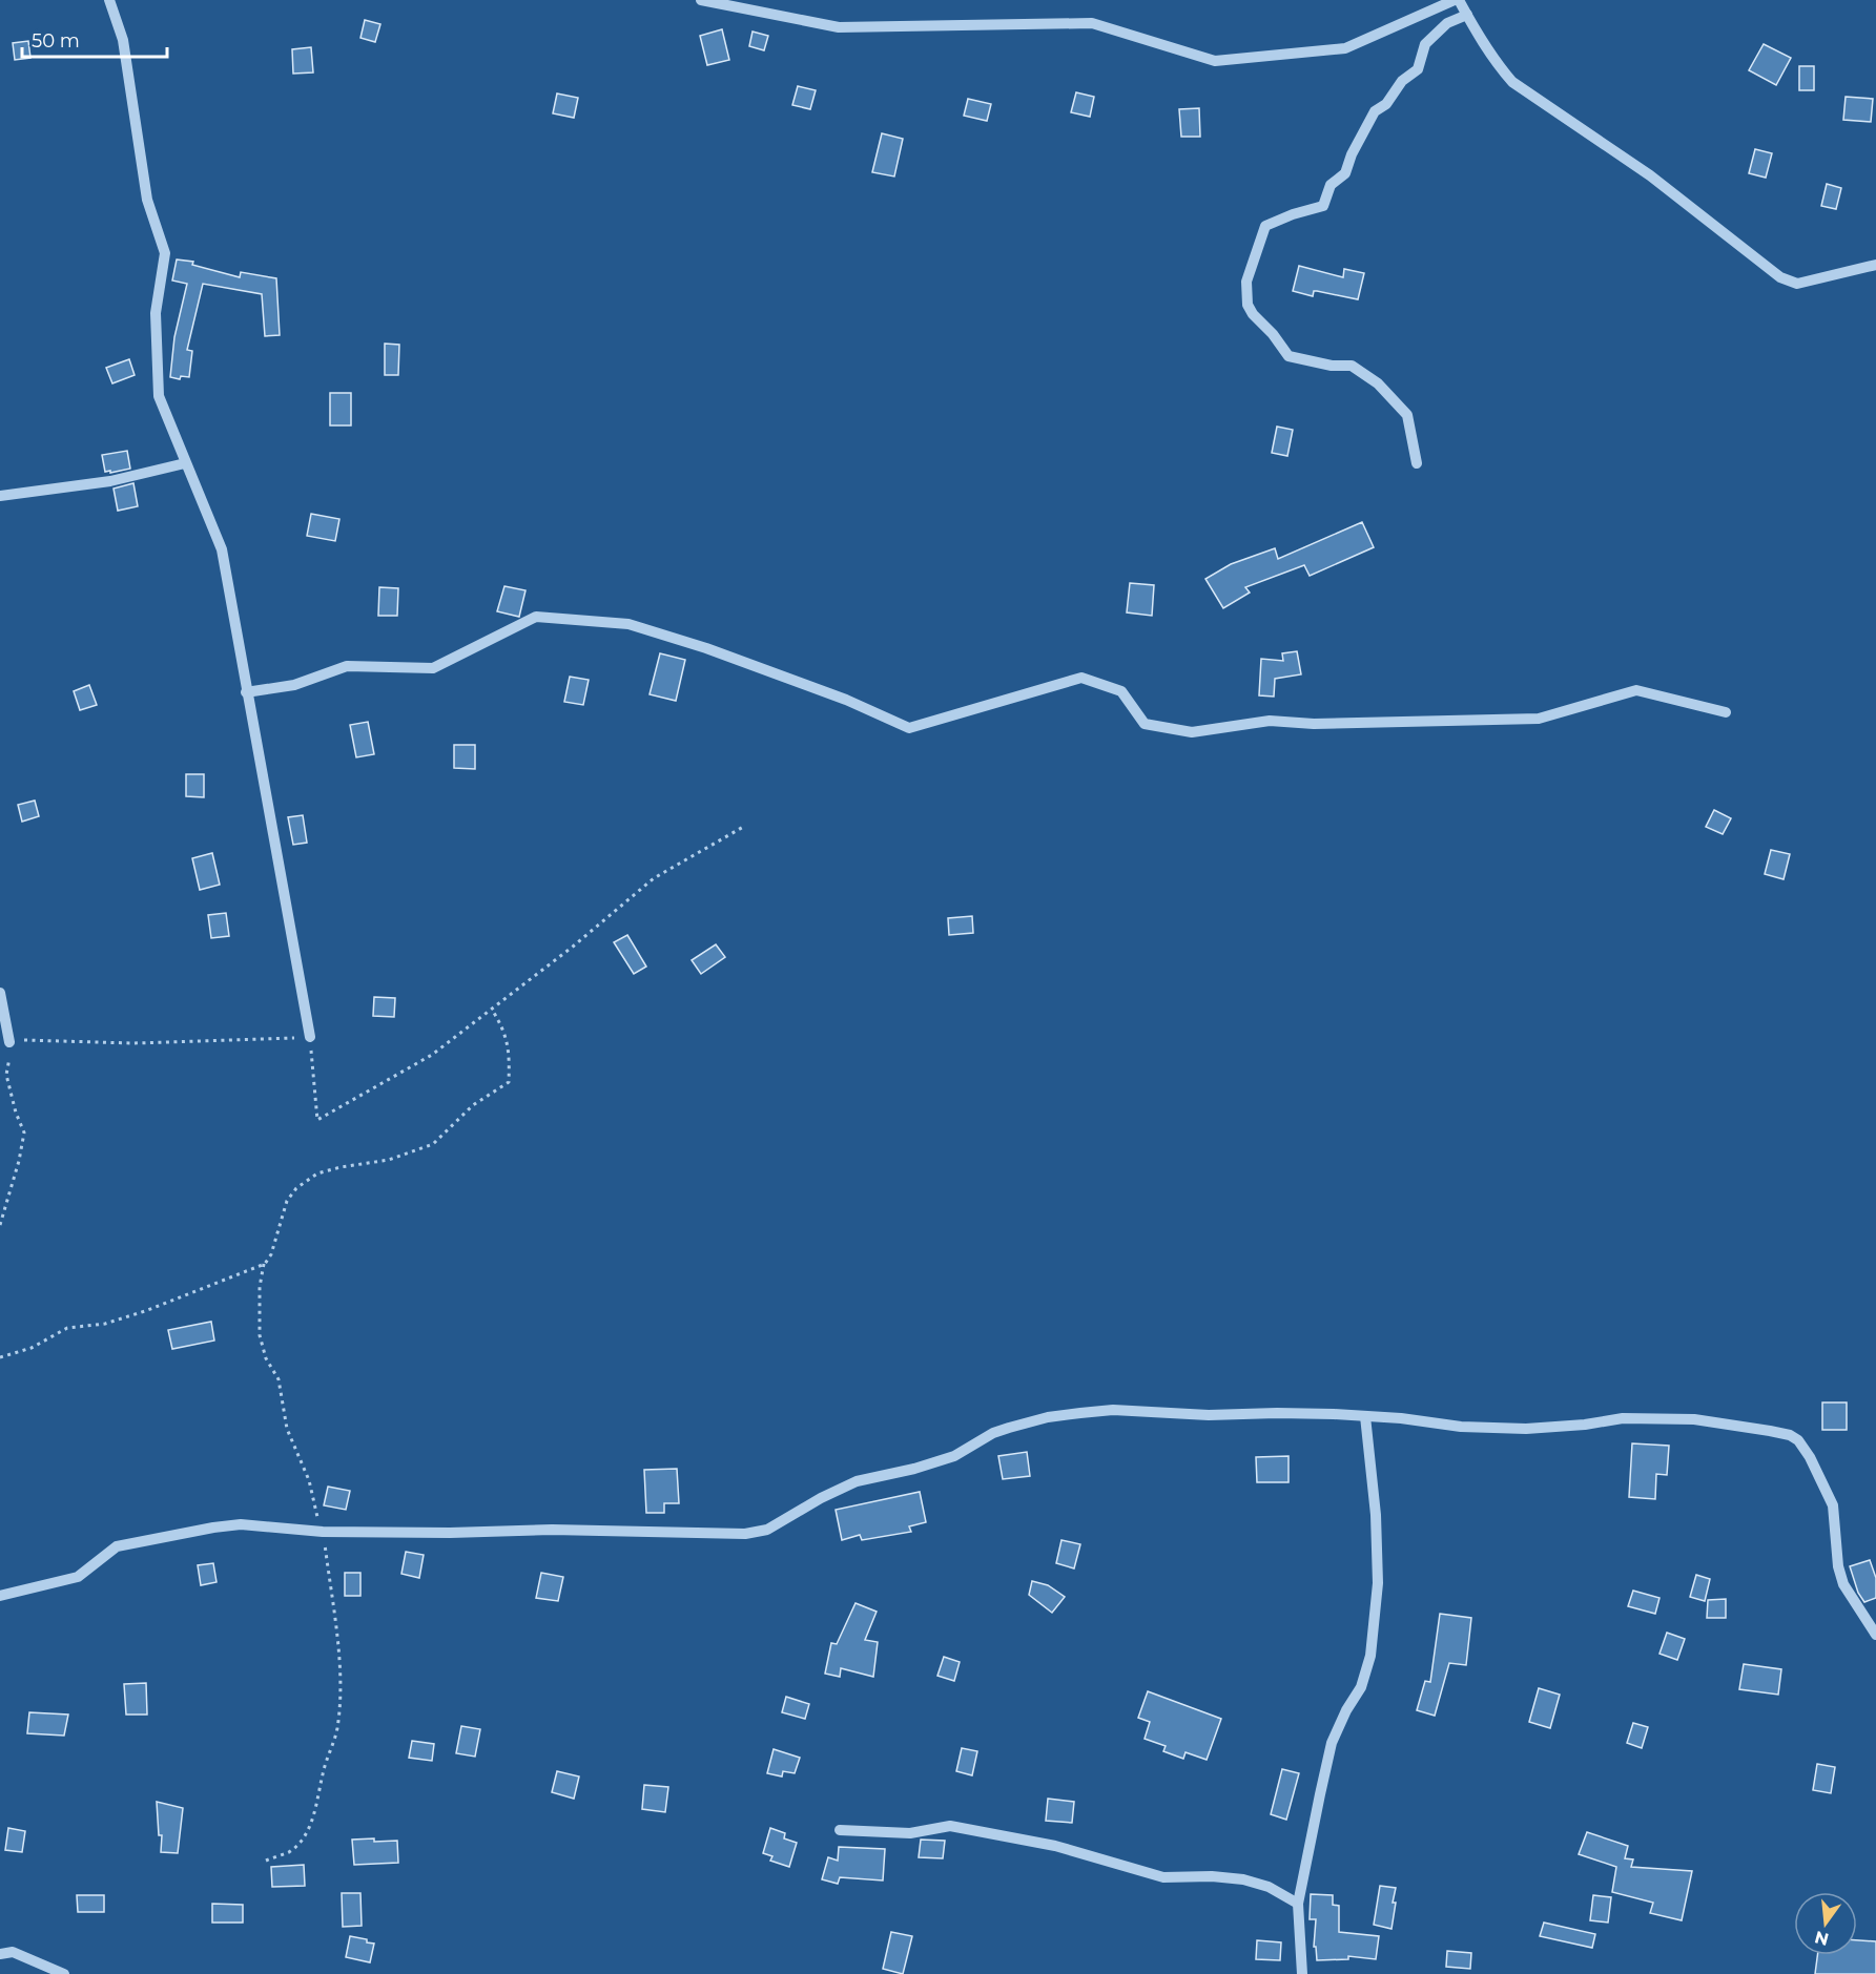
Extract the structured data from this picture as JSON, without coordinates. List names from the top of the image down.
{
  "scale_bar": "50 m",
  "north": "bottom"
}
